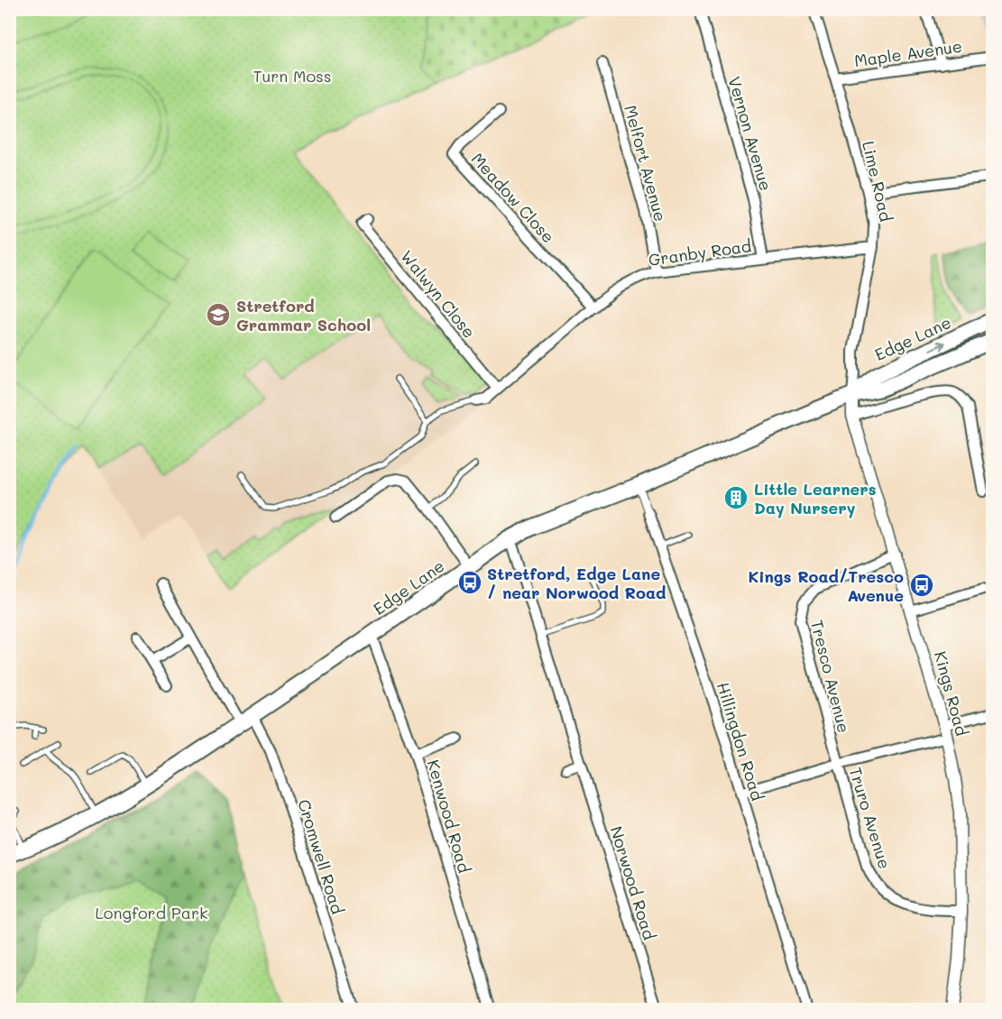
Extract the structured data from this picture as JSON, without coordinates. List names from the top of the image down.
{
  "streets": {
    "highway": ["Edge Lane"],
    "street": [
      "Maple Avenue",
      "Vernon Avenue",
      "Melfort Avenue",
      "Lime Road",
      "Meadow Close",
      "Granby Road",
      "Walwyn Close",
      "Tresco Avenue",
      "Kings Road",
      "Hillingdon Road",
      "Kenwood Road",
      "Truro Avenue",
      "Cromwell Road",
      "Norwood Road"
    ]
  },
  "crossings": [
    ["Maple Avenue", "Lime Road"],
    ["Vernon Avenue", "Granby Road"],
    ["Melfort Avenue", "Granby Road"],
    ["Lime Road", "Granby Road"],
    ["Lime Road", "Edge Lane"],
    ["Lime Road", "Kings Road"],
    ["Meadow Close", "Granby Road"],
    ["Granby Road", "Walwyn Close"],
    ["Edge Lane", "Kings Road"],
    ["Edge Lane", "Hillingdon Road"],
    ["Edge Lane", "Kenwood Road"],
    ["Edge Lane", "Cromwell Road"],
    ["Edge Lane", "Norwood Road"],
    ["Tresco Avenue", "Kings Road"],
    ["Tresco Avenue", "Truro Avenue"],
    ["Kings Road", "Truro Avenue"]
  ],
  "parks": ["Turn Moss", "Longford Park"],
  "places": {
    "school or university": ["Stretford Grammar School"],
    "building": ["Little Learners Day Nursery"],
    "bus stop": ["Stretford, Edge Lane / near Norwood Road", "Kings Road/Tresco Avenue"]
  }
}
